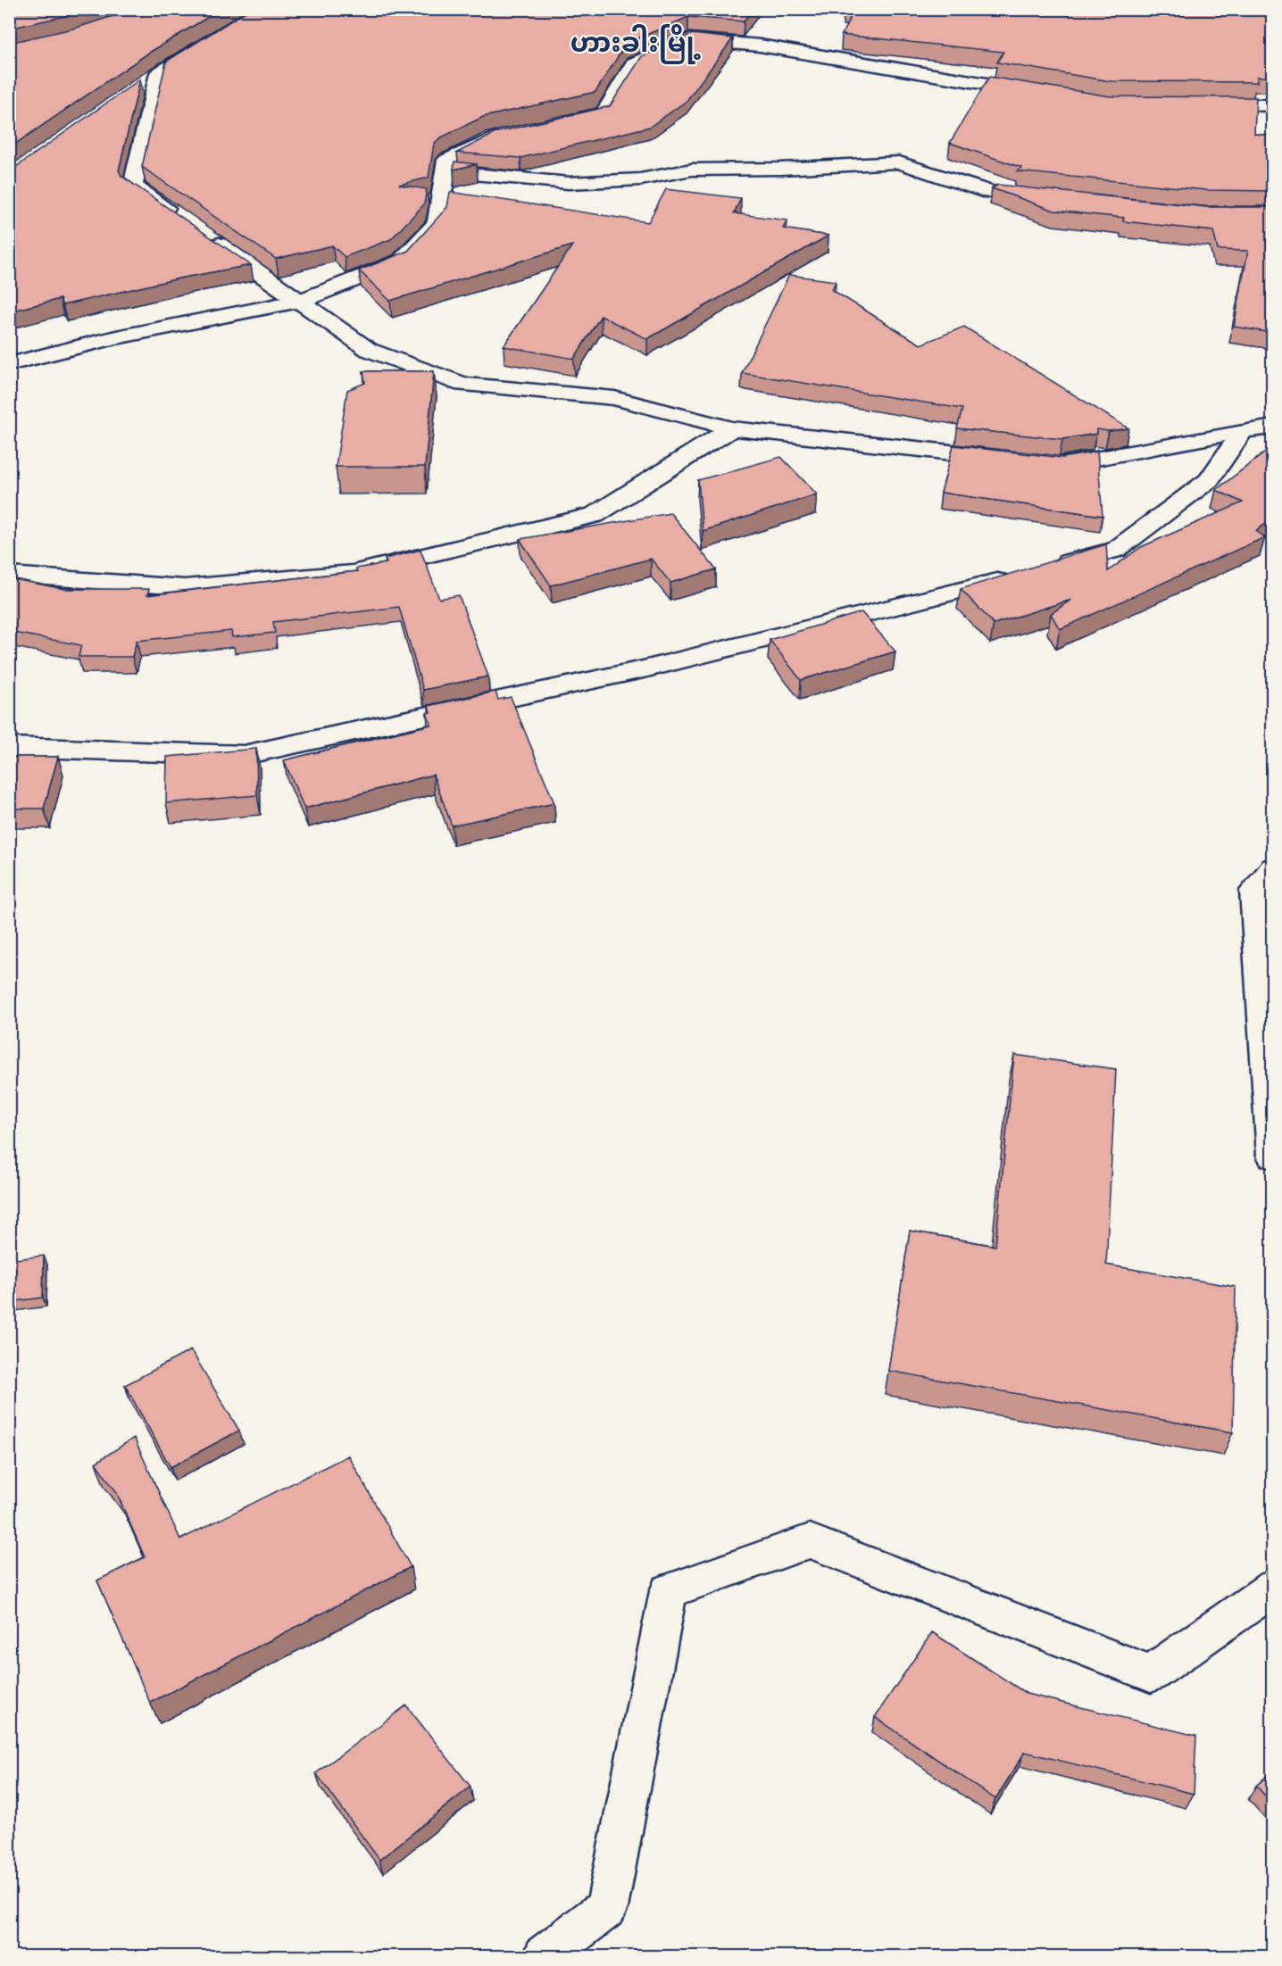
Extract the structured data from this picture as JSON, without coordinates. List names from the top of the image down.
{
  "districts": ["ဟားခါးမြို့"]
}
